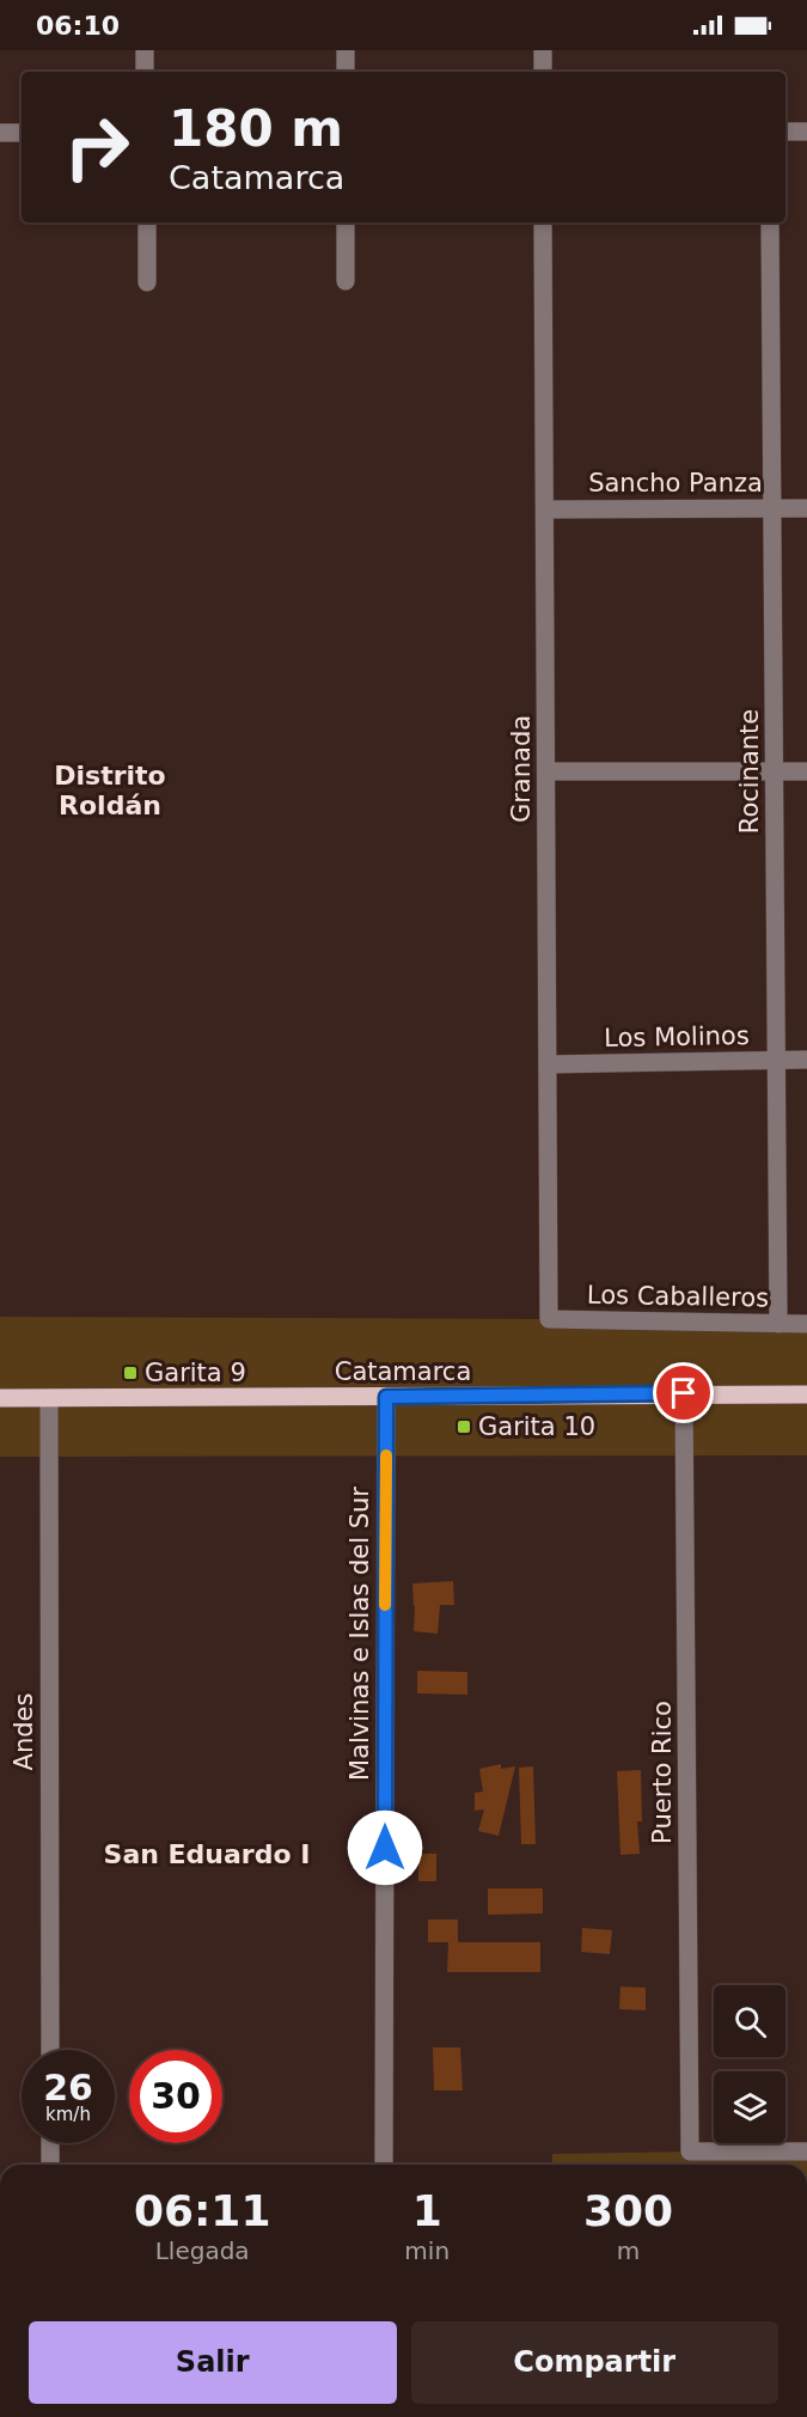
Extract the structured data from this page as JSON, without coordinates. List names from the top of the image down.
{
  "streets": {
    "main road": ["Catamarca"],
    "street": [
      "Sancho Panza",
      "Granada",
      "Rocinante",
      "Los Molinos",
      "Los Caballeros",
      "Malvinas e Islas del Sur",
      "Andes",
      "Puerto Rico"
    ]
  },
  "crossings": [
    ["Sancho Panza", "Granada"],
    ["Sancho Panza", "Rocinante"],
    ["Granada", "Los Molinos"],
    ["Granada", "Los Caballeros"],
    ["Rocinante", "Los Molinos"],
    ["Rocinante", "Los Caballeros"],
    ["Catamarca", "Malvinas e Islas del Sur"],
    ["Catamarca", "Andes"],
    ["Catamarca", "Puerto Rico"]
  ],
  "districts": ["Distrito Roldán", "San Eduardo I"],
  "places": {
    "transit": ["Garita 9", "Garita 10"]
  },
  "page": {
    "status": "06:10",
    "turn": ["180 m", "Catamarca"],
    "speed": "26 km/h",
    "limit": "30",
    "eta": [
      "06:11",
      "Llegada",
      "1",
      "min",
      "300",
      "m"
    ],
    "buttons": ["Salir", "Compartir"]
  }
}
